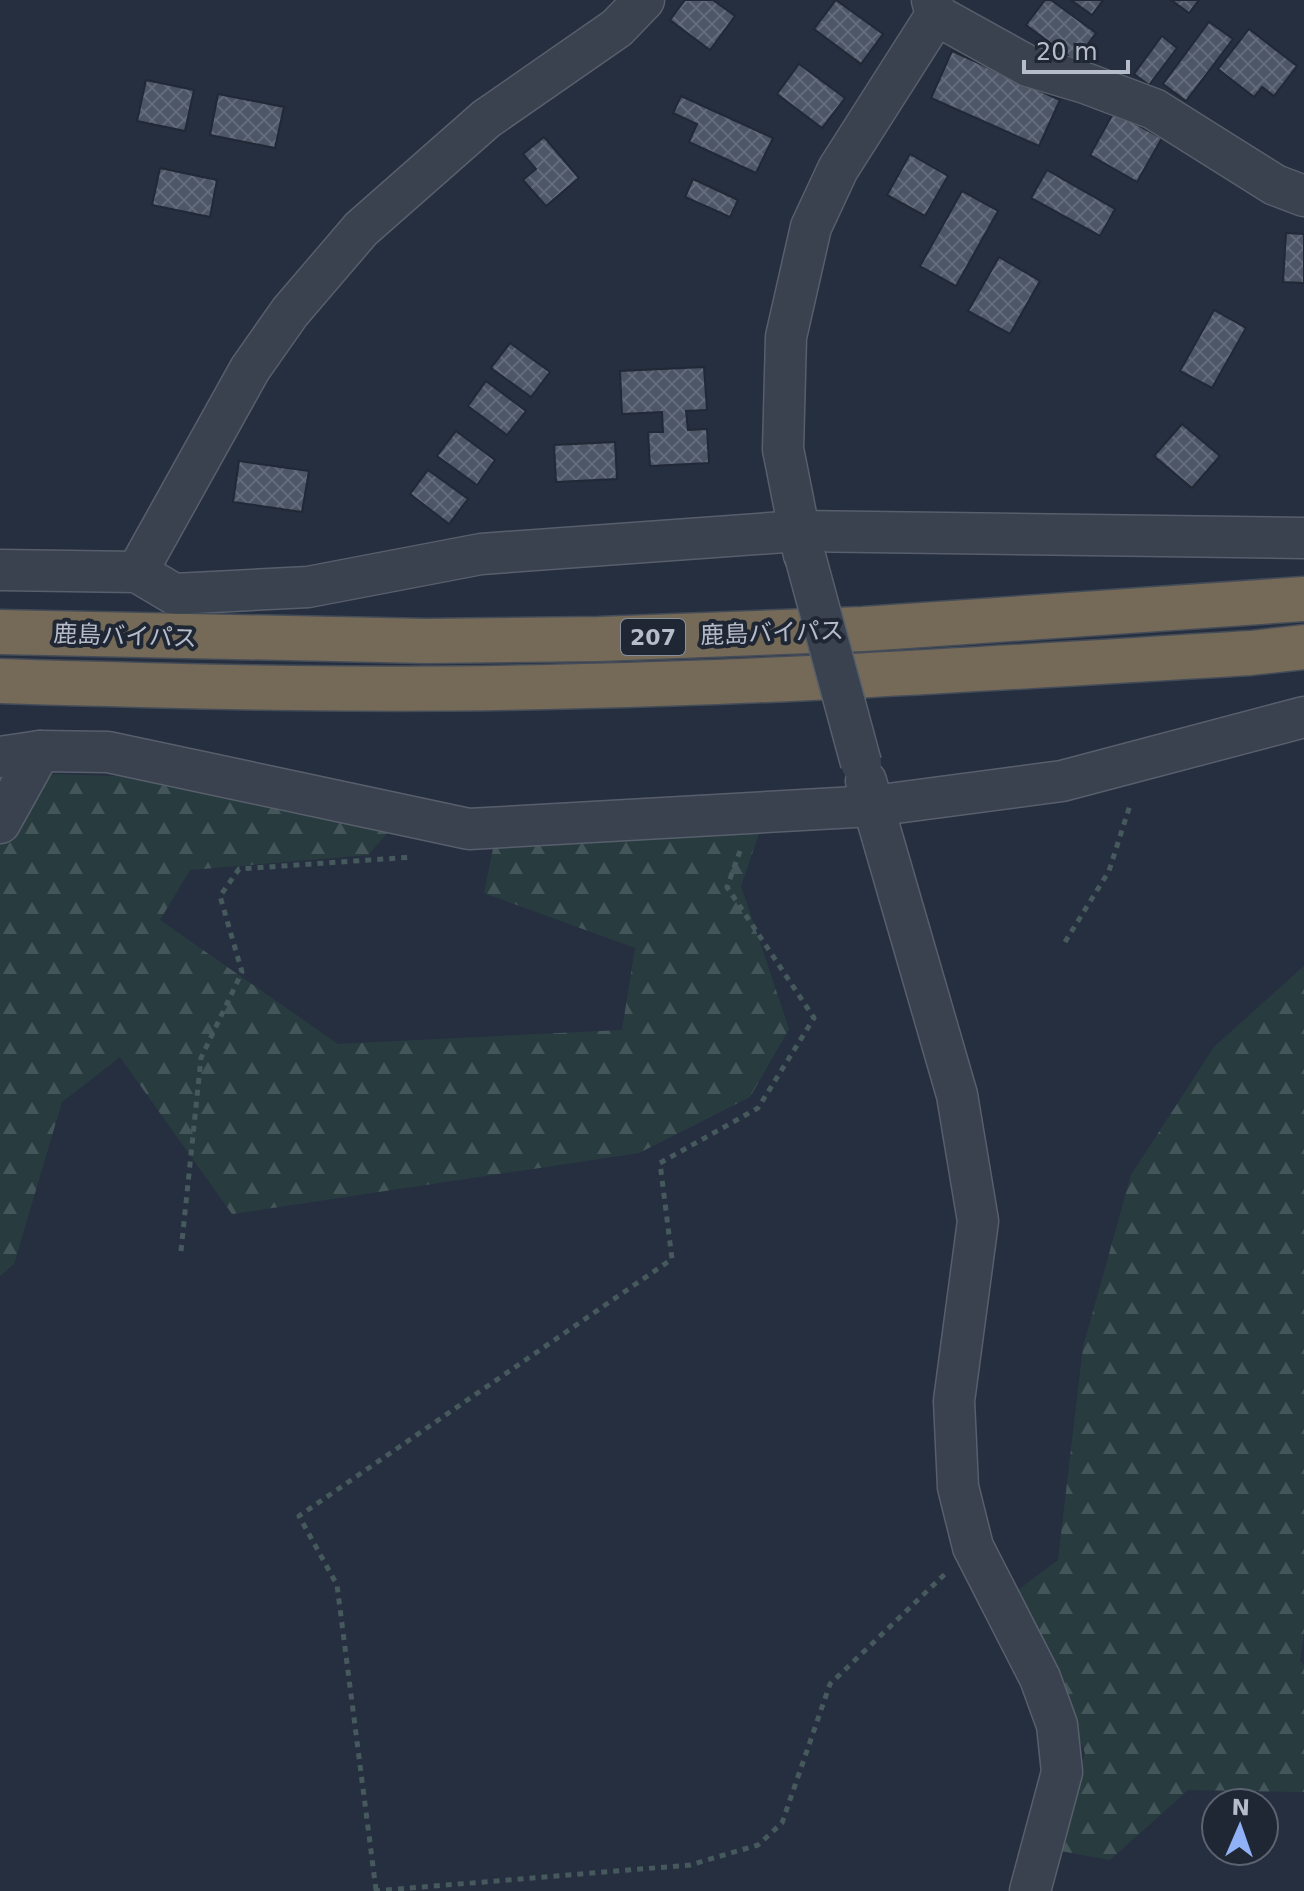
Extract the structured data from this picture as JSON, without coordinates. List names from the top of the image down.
{
  "streets": {
    "highway": ["鹿島バイパス", "207"]
  },
  "scale_bar": "20 m",
  "north": "top"
}
